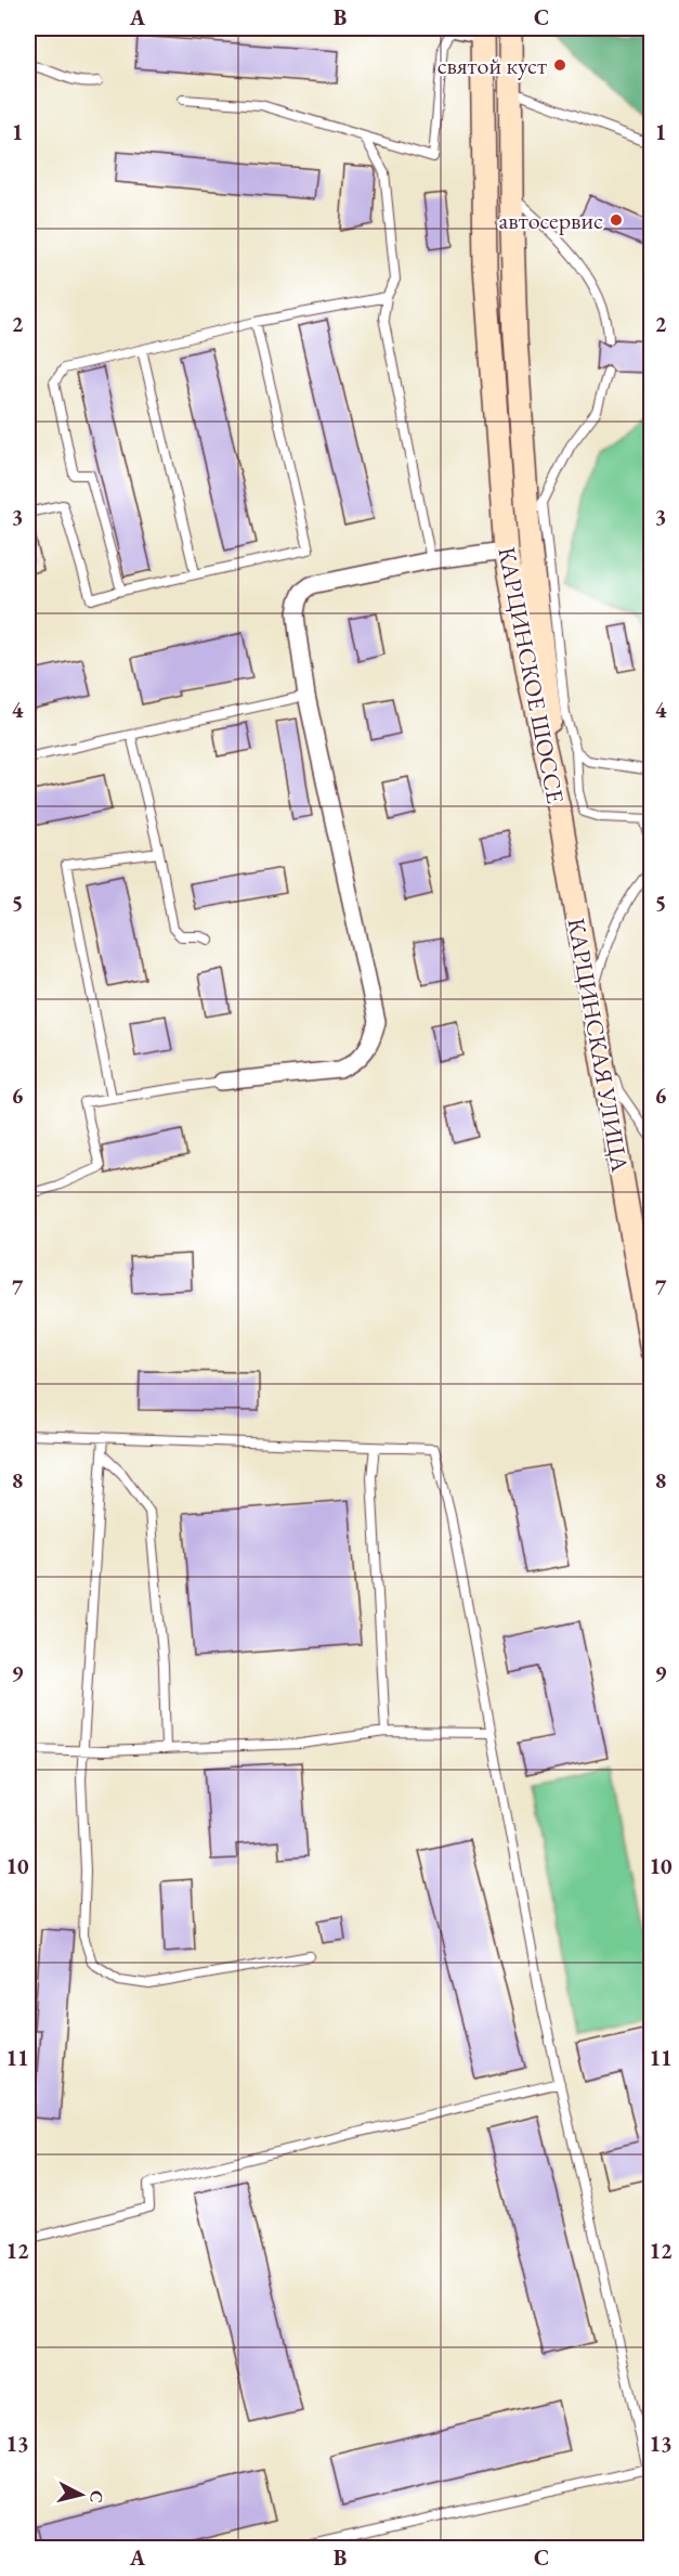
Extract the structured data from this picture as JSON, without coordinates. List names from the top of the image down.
{
  "streets": {
    "main road": ["КАРЦИНСКОЕ ШОССЕ", "КАРЦИНСКАЯ УЛИЦА"]
  },
  "crossings": [
    ["КАРЦИНСКОЕ ШОССЕ", "КАРЦИНСКАЯ УЛИЦА"]
  ],
  "places": ["святой куст", "автосервис"],
  "north": "right",
  "grid": {
    "columns": ["A", "B", "C"],
    "rows": [
      "1",
      "2",
      "3",
      "4",
      "5",
      "6",
      "7",
      "8",
      "9",
      "10",
      "11",
      "12",
      "13"
    ]
  }
}
